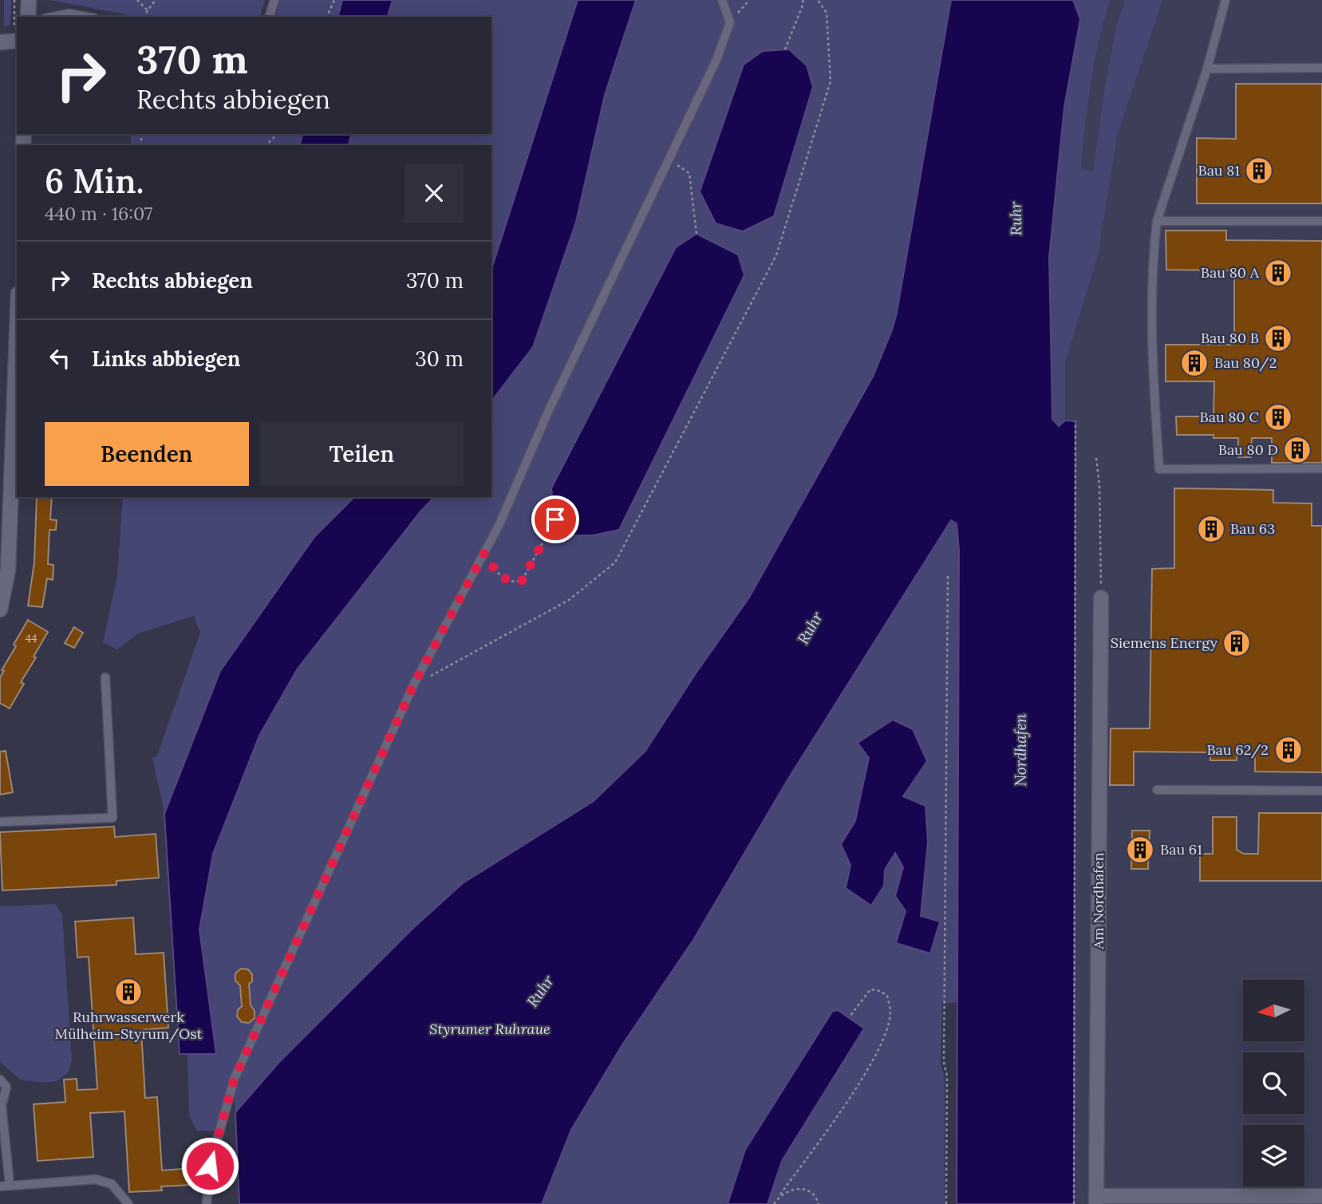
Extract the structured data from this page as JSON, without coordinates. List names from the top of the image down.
{
  "streets": {
    "street": ["Am Nordhafen"]
  },
  "water": ["Ruhr", "Nordhafen"],
  "parks": ["Styrumer Ruhraue"],
  "places": {
    "building": [
      "Bau 81",
      "Bau 80 A",
      "Bau 80 B",
      "Bau 80/2",
      "Bau 80 C",
      "Bau 80 D",
      "Bau 63",
      "Siemens Energy",
      "Bau 62/2",
      "Bau 61",
      "Ruhrwasserwerk Mülheim-Styrum/Ost"
    ]
  },
  "house_numbers": ["44"],
  "north": "left",
  "page": {
    "turn": ["370 m", "Rechts abbiegen"],
    "heading": ["6 Min.", "440 m · 16:07"],
    "list": [
      {
        "name": "Rechts abbiegen",
        "value": "370 m"
      },
      {
        "name": "Links abbiegen",
        "value": "30 m"
      }
    ],
    "buttons": ["Beenden", "Teilen"]
  }
}
